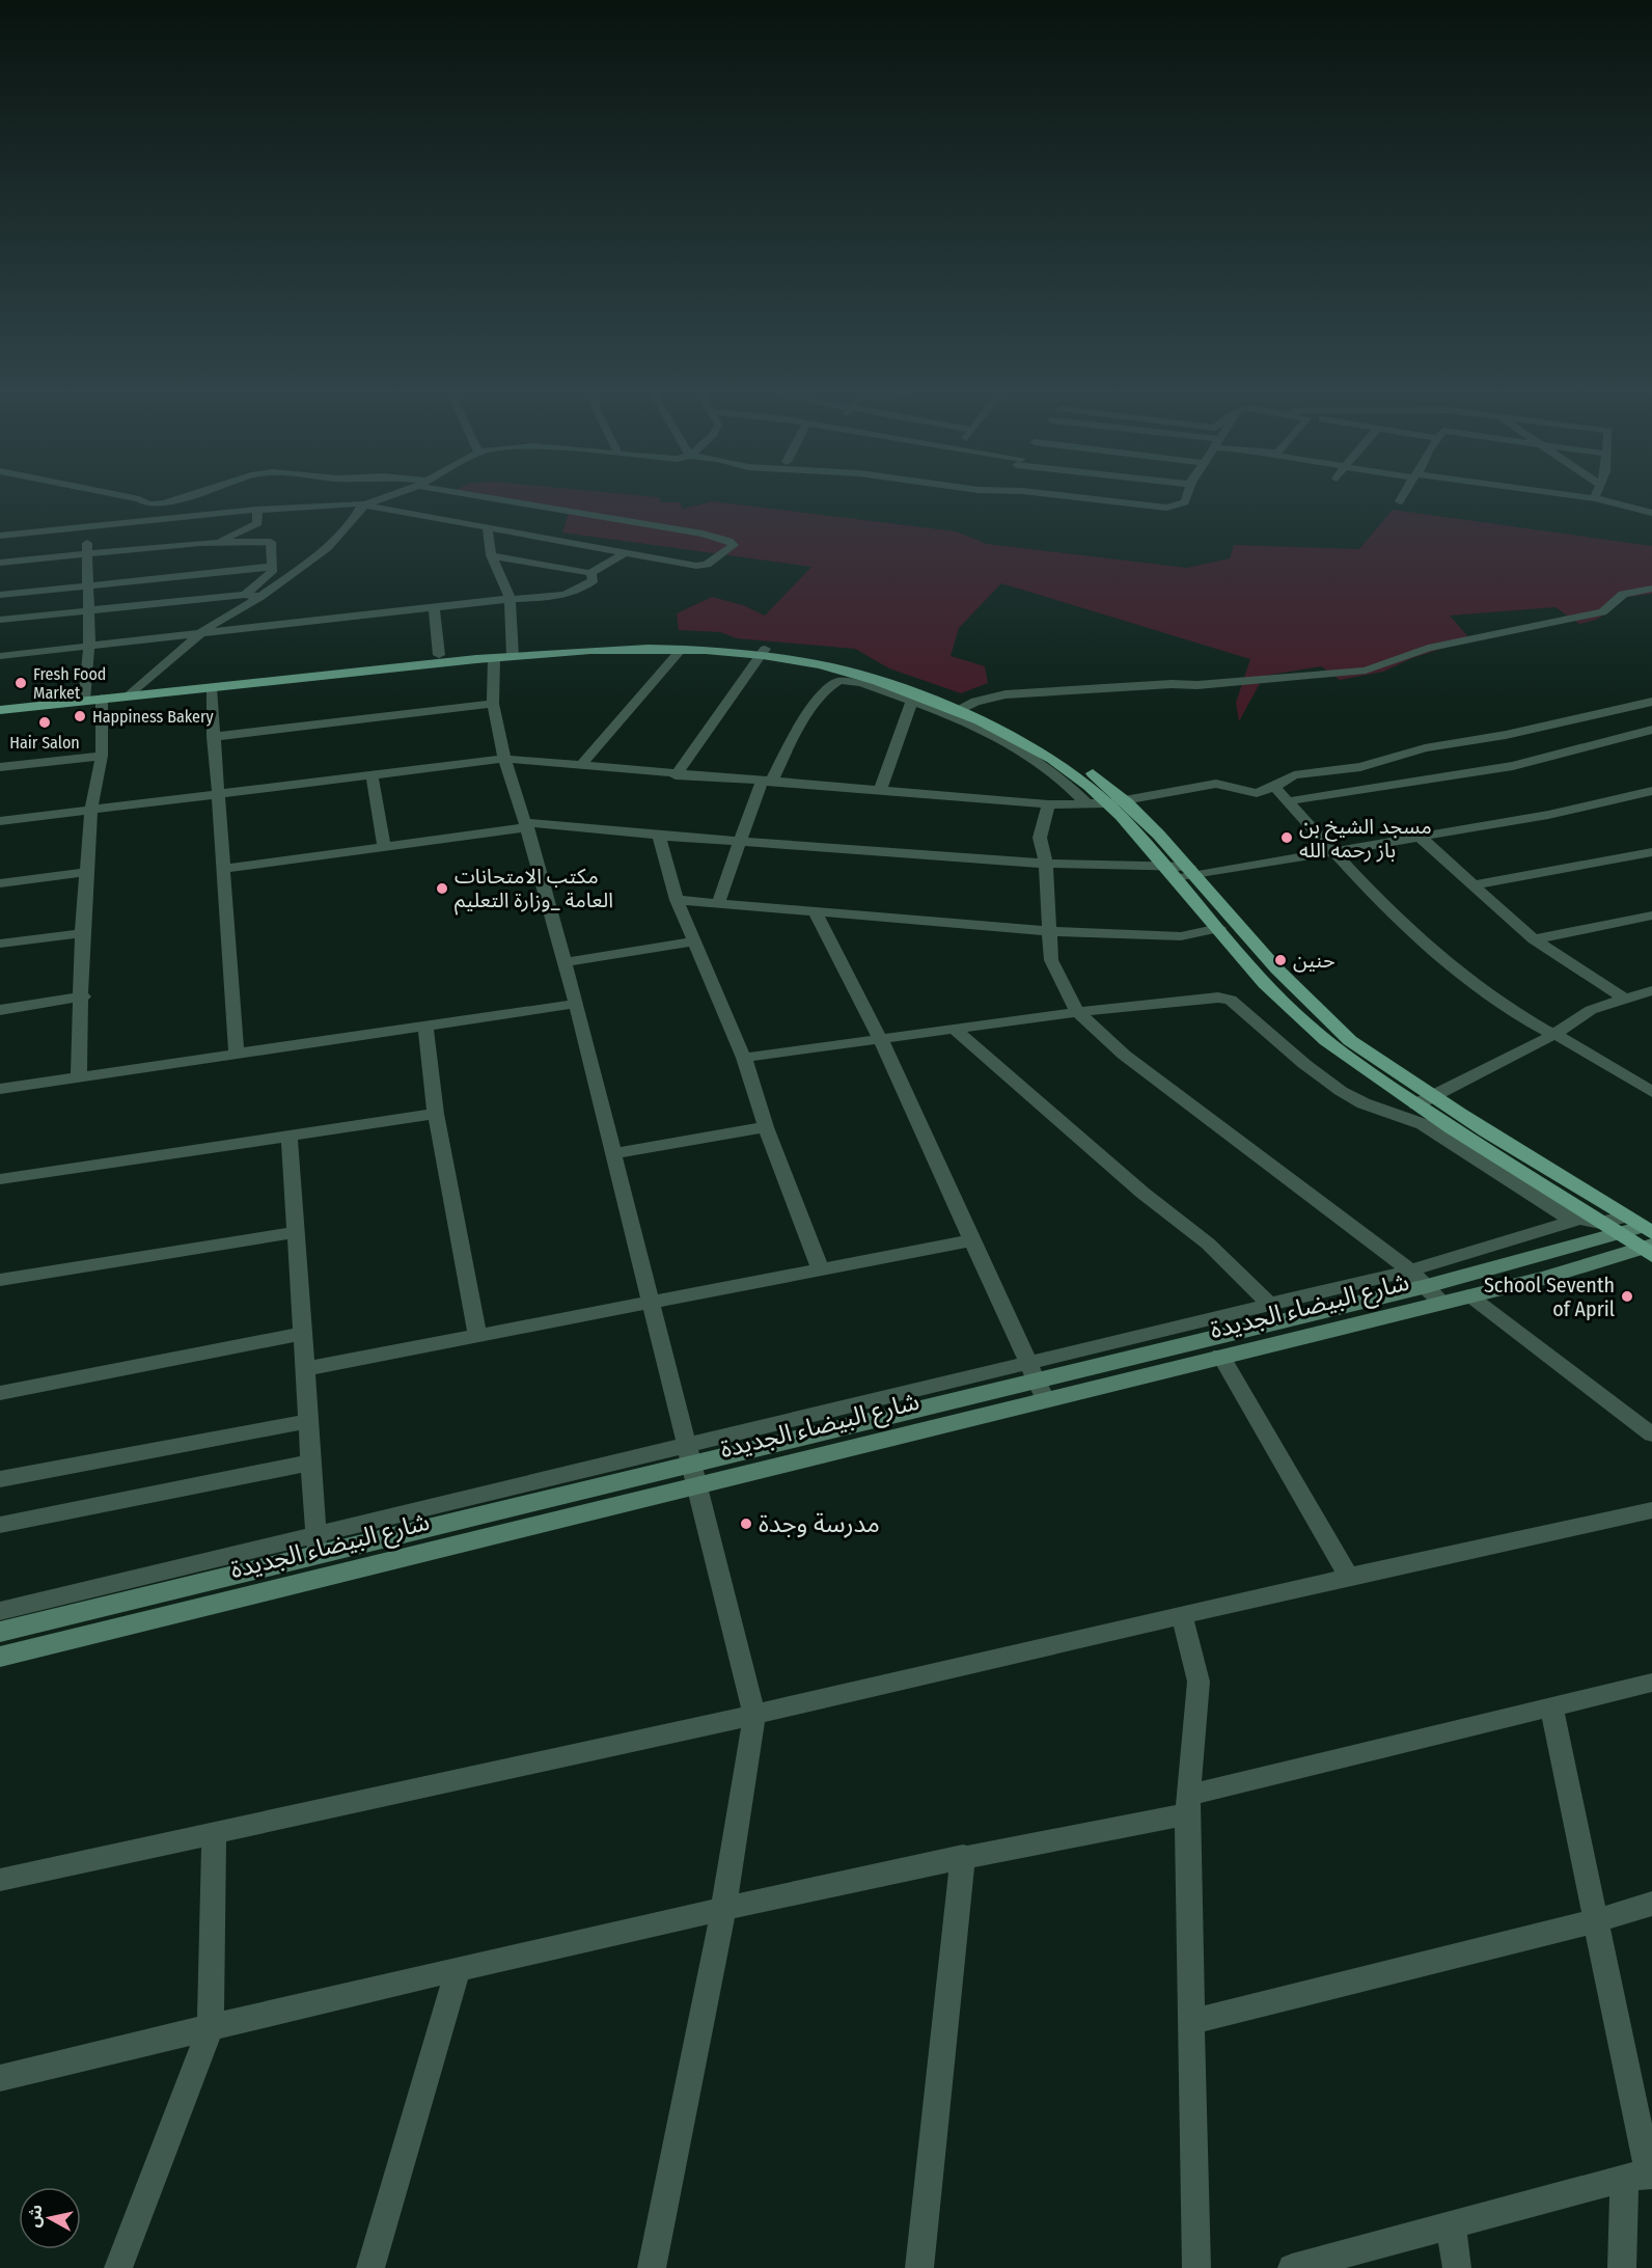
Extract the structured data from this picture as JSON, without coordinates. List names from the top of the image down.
{
  "streets": {
    "street": ["شارع البيضاء الجديدة"]
  },
  "places": [
    "Fresh Food Market",
    "Happiness Bakery",
    "Hair Salon",
    "مسجد الشيخ بن باز رحمه الله",
    "مكتب الامتحانات العامة _وزارة التعليم",
    "حنين",
    "School Seventh of April",
    "مدرسة وجدة"
  ],
  "north": "left"
}
